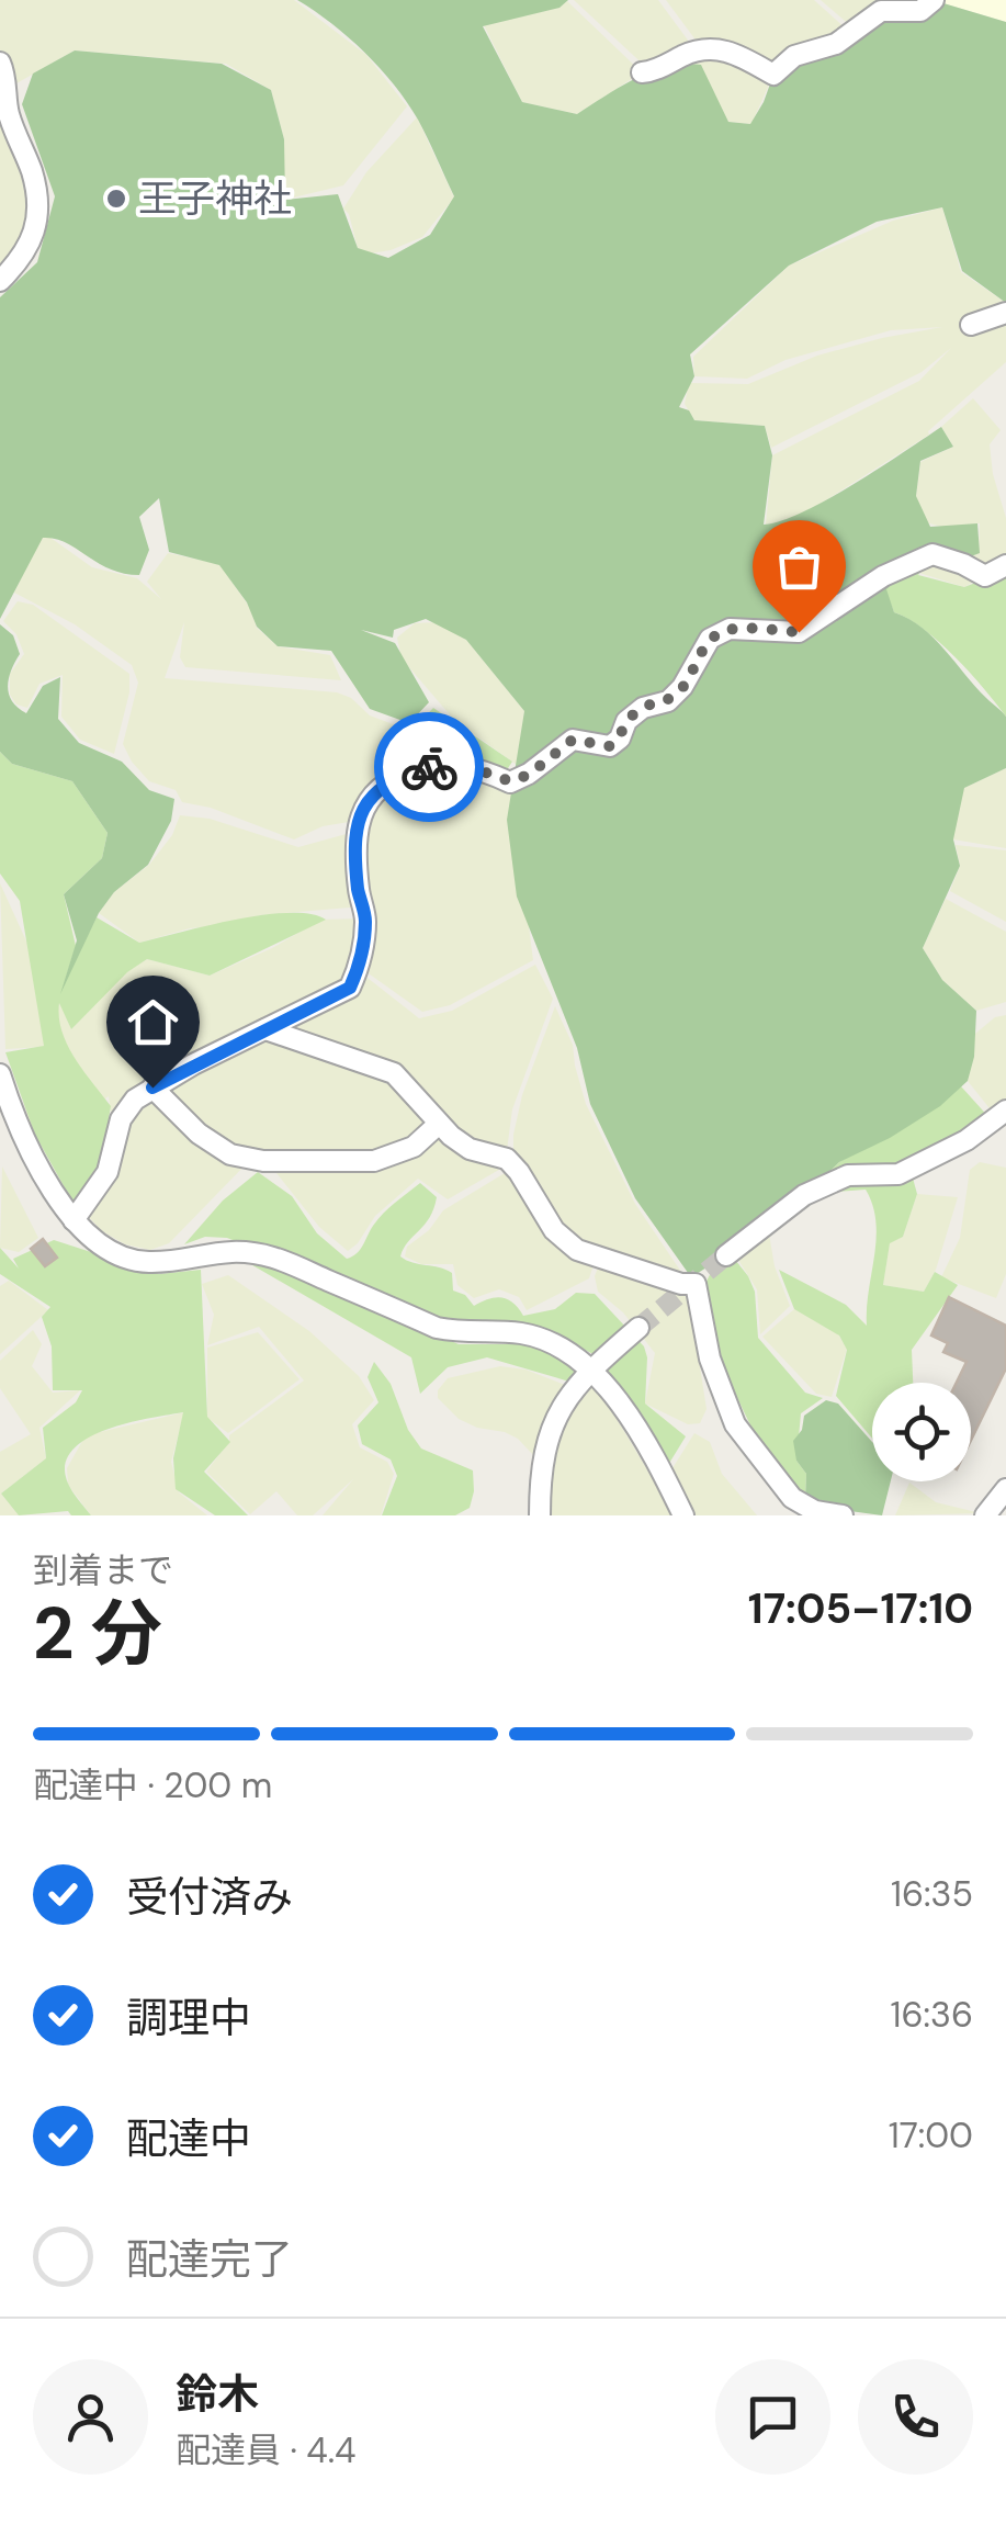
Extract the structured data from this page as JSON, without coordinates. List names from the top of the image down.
{
  "places": ["王子神社"],
  "page": {
    "heading": ["2 分", "到着まで", "17:05–17:10"],
    "panel": ["鈴木", "配達員 · 4.4"],
    "bar": "配達中 · 200 m",
    "list": [
      ["受付済み", "16:35"],
      ["調理中", "16:36"],
      ["配達中", "17:00"],
      "配達完了"
    ]
  }
}
